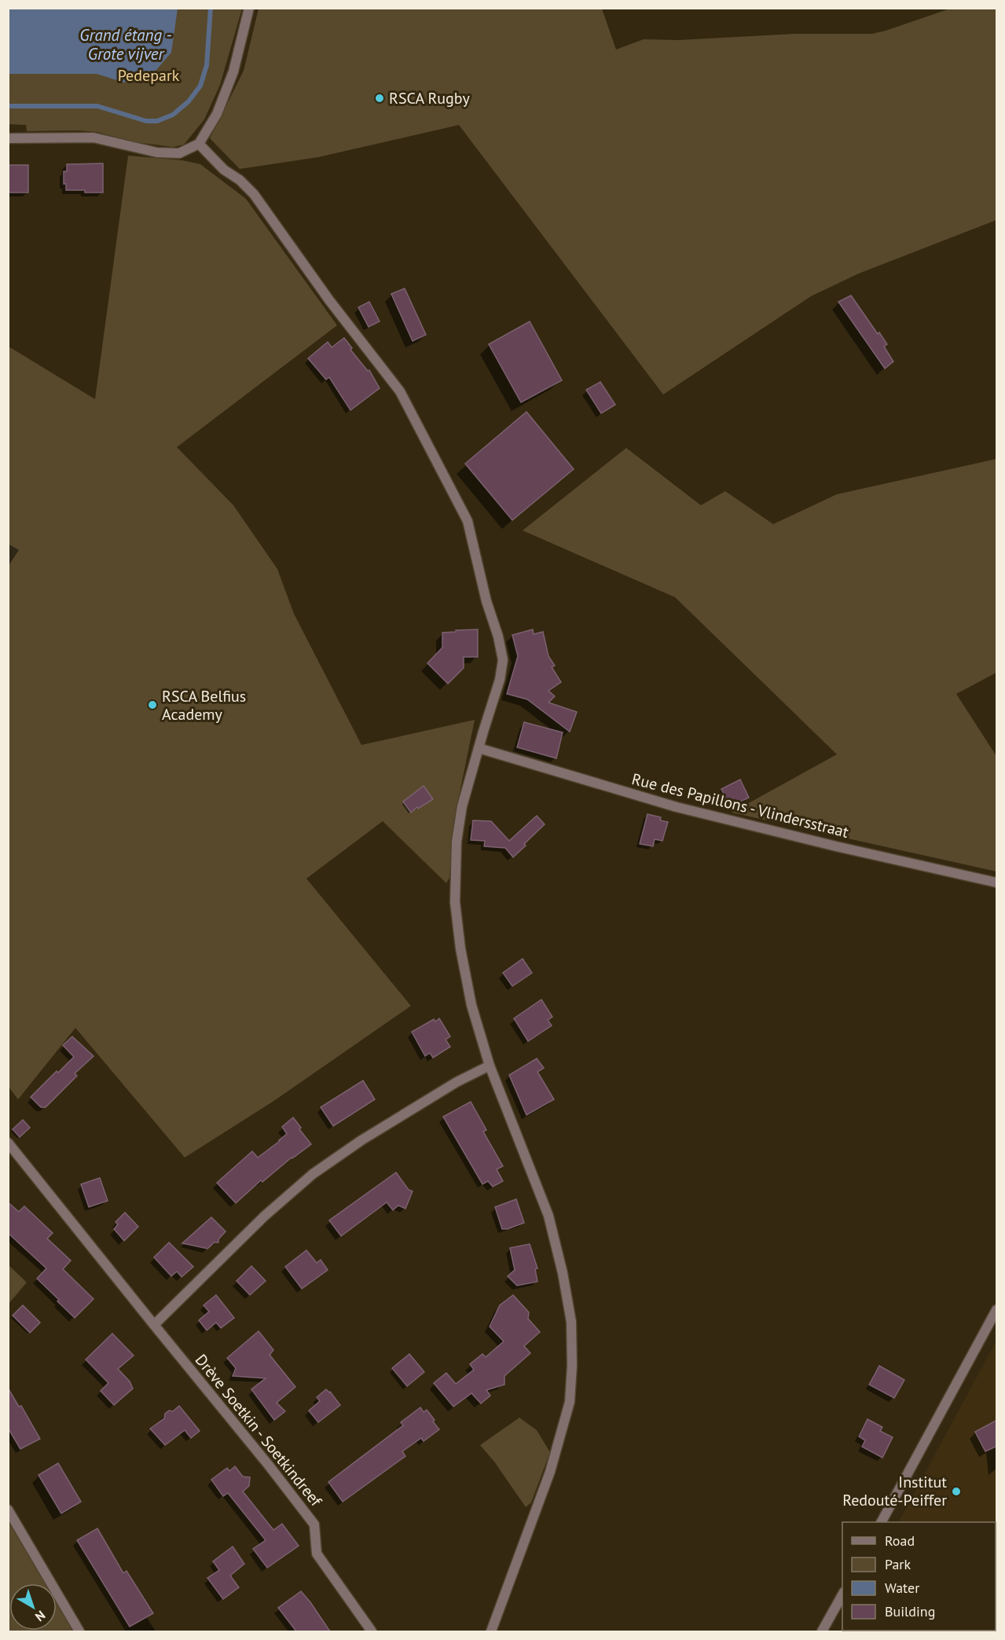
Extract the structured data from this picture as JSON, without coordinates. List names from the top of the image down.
{
  "streets": {
    "street": ["Rue des Papillons - Vlindersstraat", "Drève Soetkin - Soetkindreef"]
  },
  "water": ["Grand étang - Grote vijver"],
  "parks": ["Pedepark"],
  "places": ["RSCA Rugby", "RSCA Belfius Academy", "Institut Redouté-Peiffer"],
  "legend": [
    "Road",
    "Park",
    "Water",
    "Building"
  ],
  "north": "bottom right"
}
